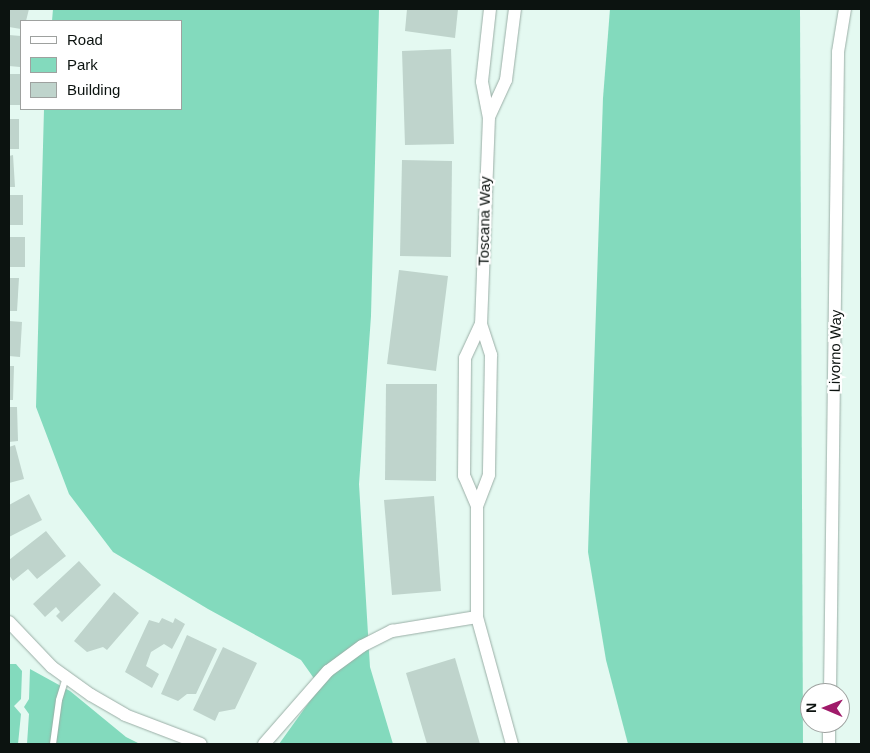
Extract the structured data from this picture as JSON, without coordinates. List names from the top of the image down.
{
  "streets": {
    "street": ["Toscana Way", "Livorno Way"]
  },
  "legend": ["Road", "Park", "Building"],
  "north": "left"
}
